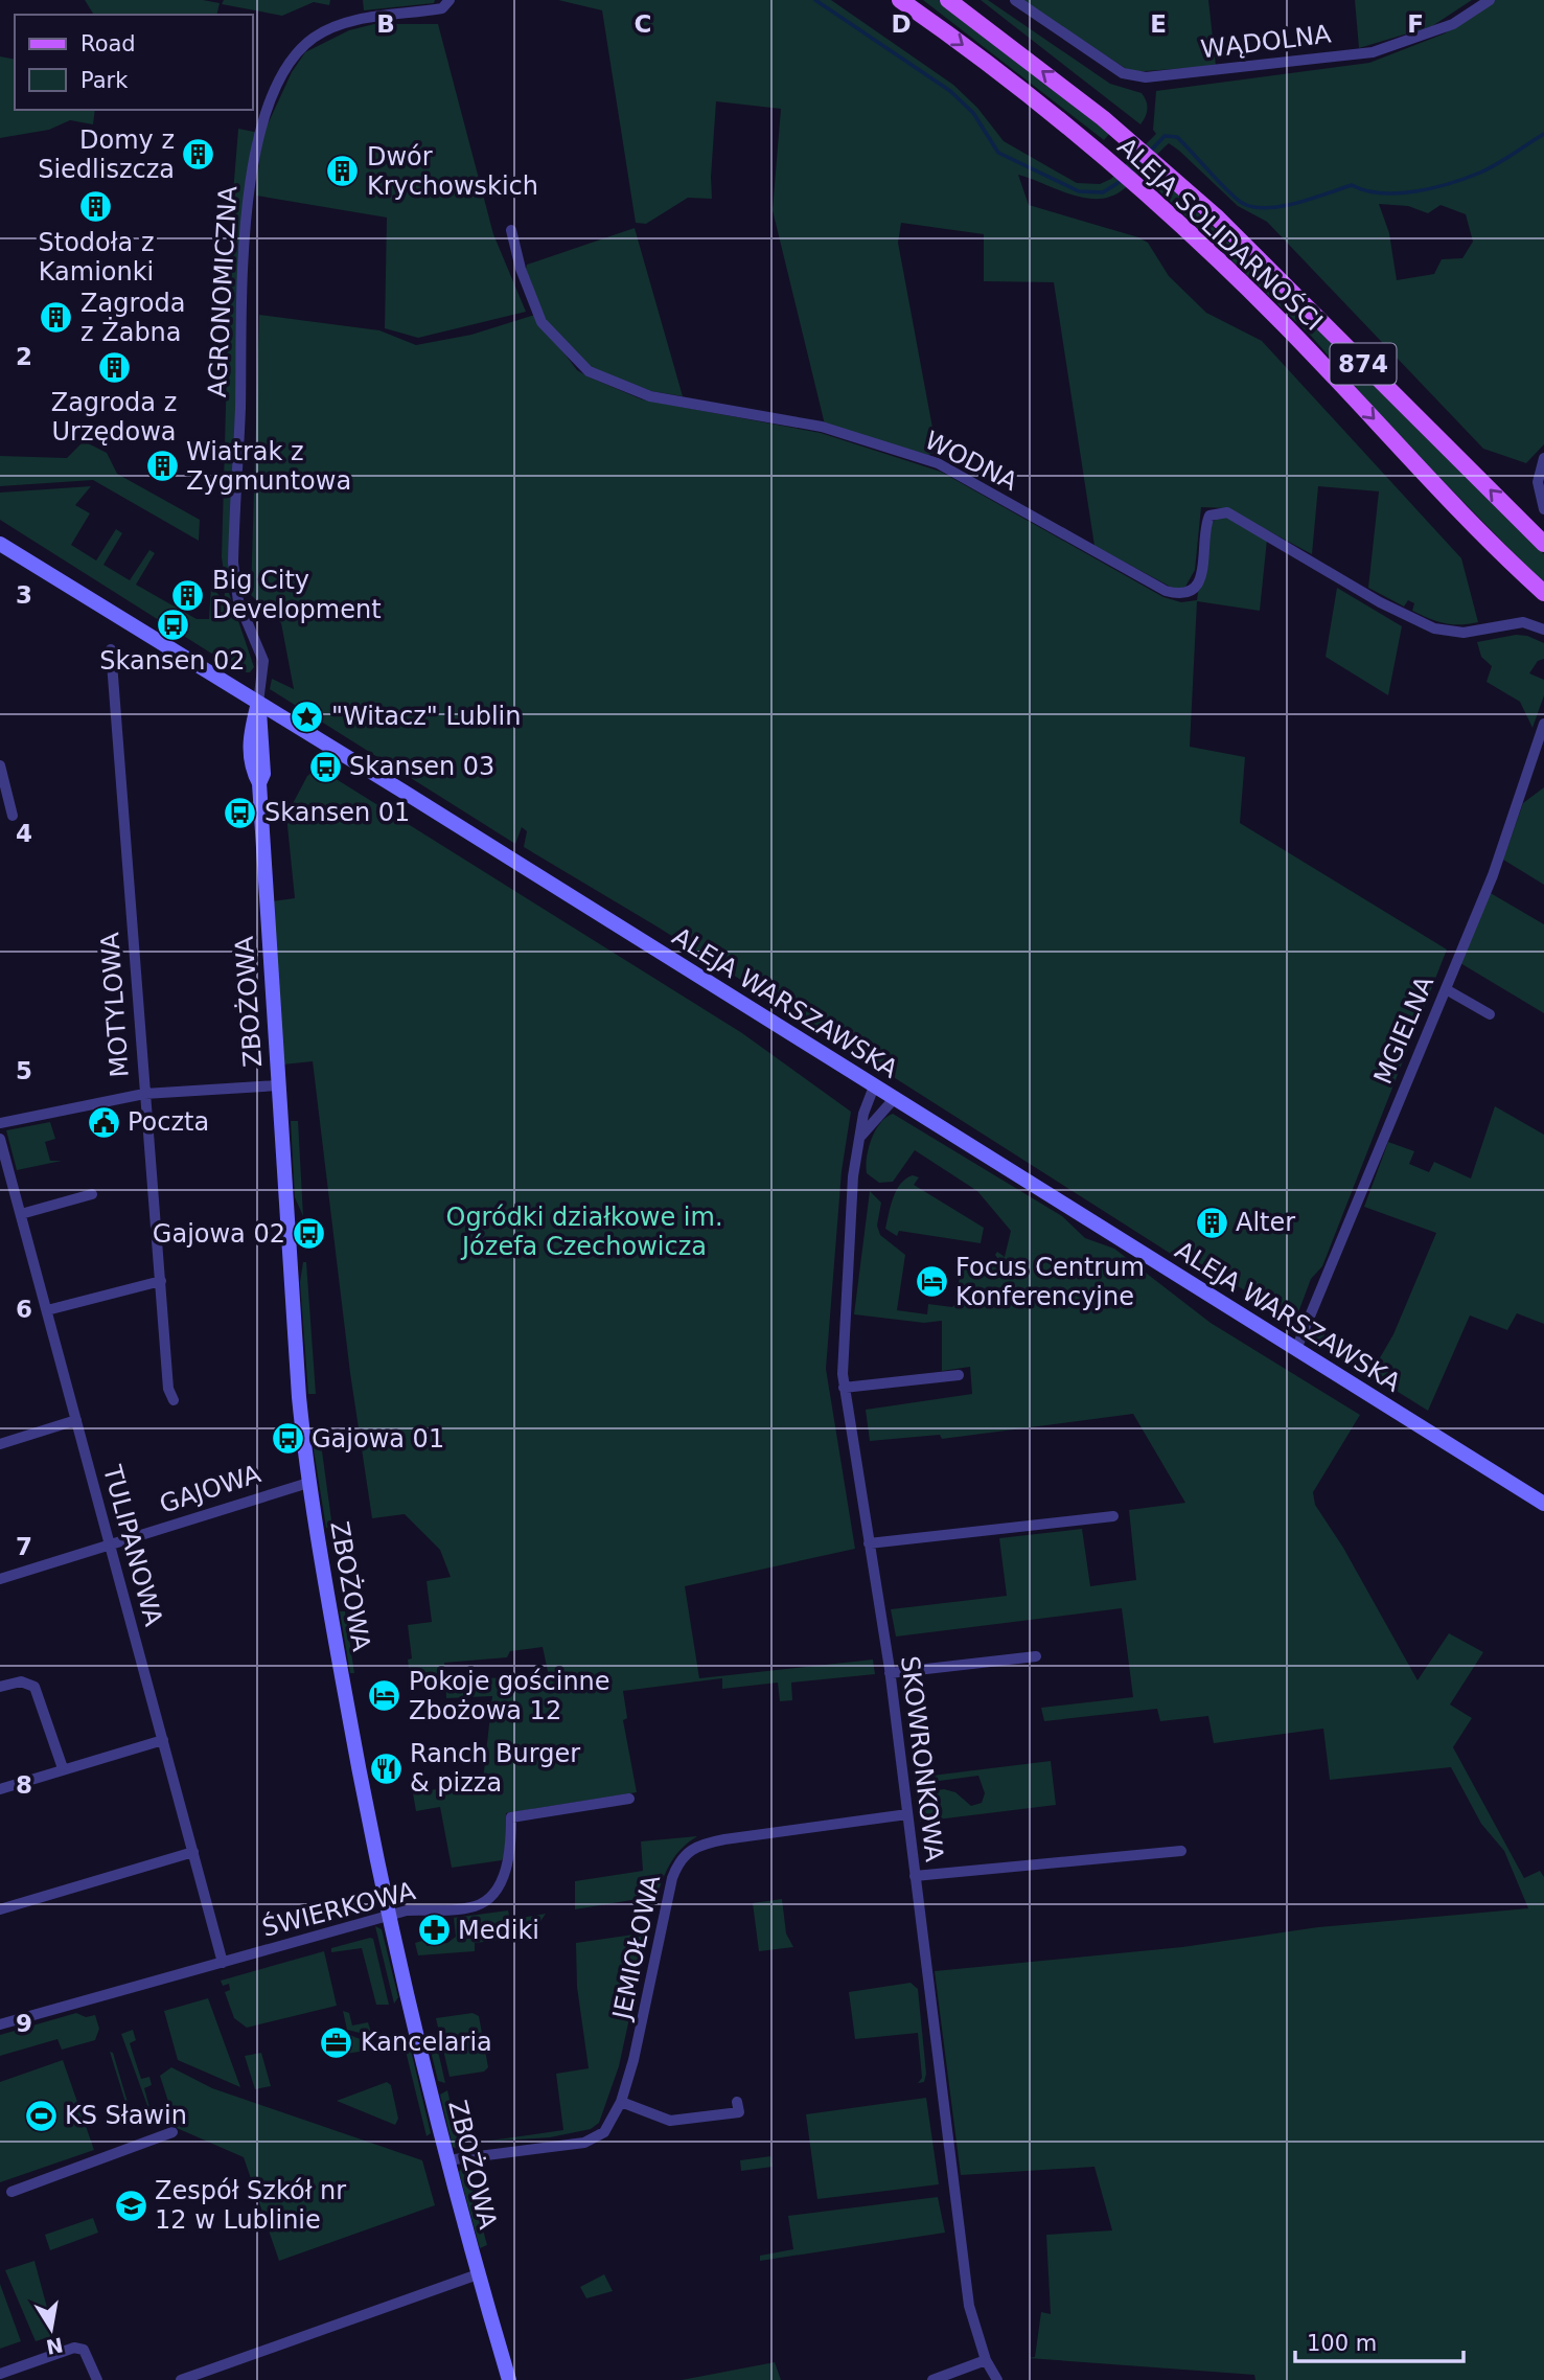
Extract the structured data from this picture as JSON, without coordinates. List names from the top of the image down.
{
  "streets": {
    "main road": ["ALEJA SOLIDARNOŚCI", "874"],
    "street": [
      "WĄDOLNA",
      "AGRONOMICZNA",
      "WODNA",
      "ZBOŻOWA",
      "ALEJA WARSZAWSKA",
      "MOTYLOWA",
      "MGIELNA",
      "GAJOWA",
      "TULIPANOWA",
      "SKOWRONKOWA",
      "ŚWIERKOWA",
      "JEMIOŁOWA"
    ]
  },
  "crossings": [
    ["AGRONOMICZNA", "ZBOŻOWA"],
    ["AGRONOMICZNA", "ALEJA WARSZAWSKA"],
    ["ZBOŻOWA", "ALEJA WARSZAWSKA"],
    ["ZBOŻOWA", "GAJOWA"],
    ["ZBOŻOWA", "ŚWIERKOWA"],
    ["ZBOŻOWA", "JEMIOŁOWA"],
    ["ALEJA WARSZAWSKA", "MGIELNA"],
    ["ALEJA WARSZAWSKA", "SKOWRONKOWA"],
    ["GAJOWA", "TULIPANOWA"],
    ["TULIPANOWA", "ŚWIERKOWA"],
    ["SKOWRONKOWA", "JEMIOŁOWA"]
  ],
  "parks": ["Ogródki działkowe im. Józefa Czechowicza"],
  "places": {
    "building": [
      "Domy z Siedliszcza",
      "Dwór Krychowskich",
      "Stodoła z Kamionki",
      "Zagroda z Żabna",
      "Zagroda z Urzędowa",
      "Wiatrak z Zygmuntowa",
      "Big City Development",
      "Alter"
    ],
    "bus stop": [
      "Skansen 02",
      "Skansen 03",
      "Skansen 01",
      "Gajowa 02",
      "Gajowa 01"
    ],
    "place": ["\"Witacz\" Lublin"],
    "public building": ["Poczta"],
    "hotel": ["Focus Centrum Konferencyjne", "Pokoje gościnne Zbożowa 12"],
    "restaurant": ["Ranch Burger & pizza"],
    "pharmacy": ["Mediki"],
    "office": ["Kancelaria"],
    "sports": ["KS Sławin"],
    "school or university": ["Zespół Szkół nr 12 w Lublinie"]
  },
  "legend": ["Road", "Park"],
  "scale_bar": "100 m",
  "north": "bottom",
  "grid": {
    "columns": [
      "B",
      "C",
      "D",
      "E",
      "F"
    ],
    "rows": [
      "2",
      "3",
      "4",
      "5",
      "6",
      "7",
      "8",
      "9"
    ]
  }
}
